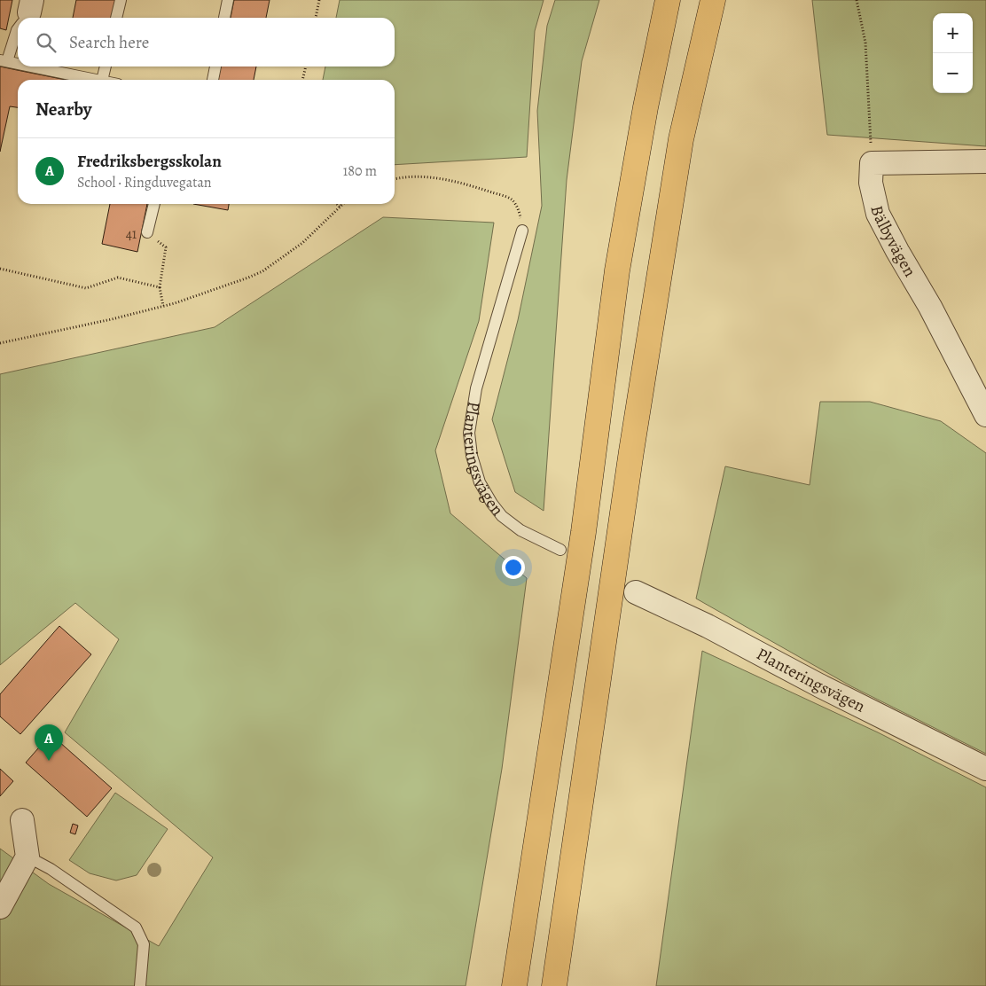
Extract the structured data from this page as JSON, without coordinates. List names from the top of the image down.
{
  "streets": {
    "street": ["Bälbyvägen", "Planteringsvägen"]
  },
  "house_numbers": ["41"],
  "page": {
    "map_buttons": ["+", "−"],
    "search": "Search here",
    "heading": "Nearby",
    "list": [
      {
        "mark": "A",
        "name": "Fredriksbergsskolan",
        "note": "School · Ringduvegatan",
        "value": "180 m"
      }
    ],
    "pins": "A"
  }
}
